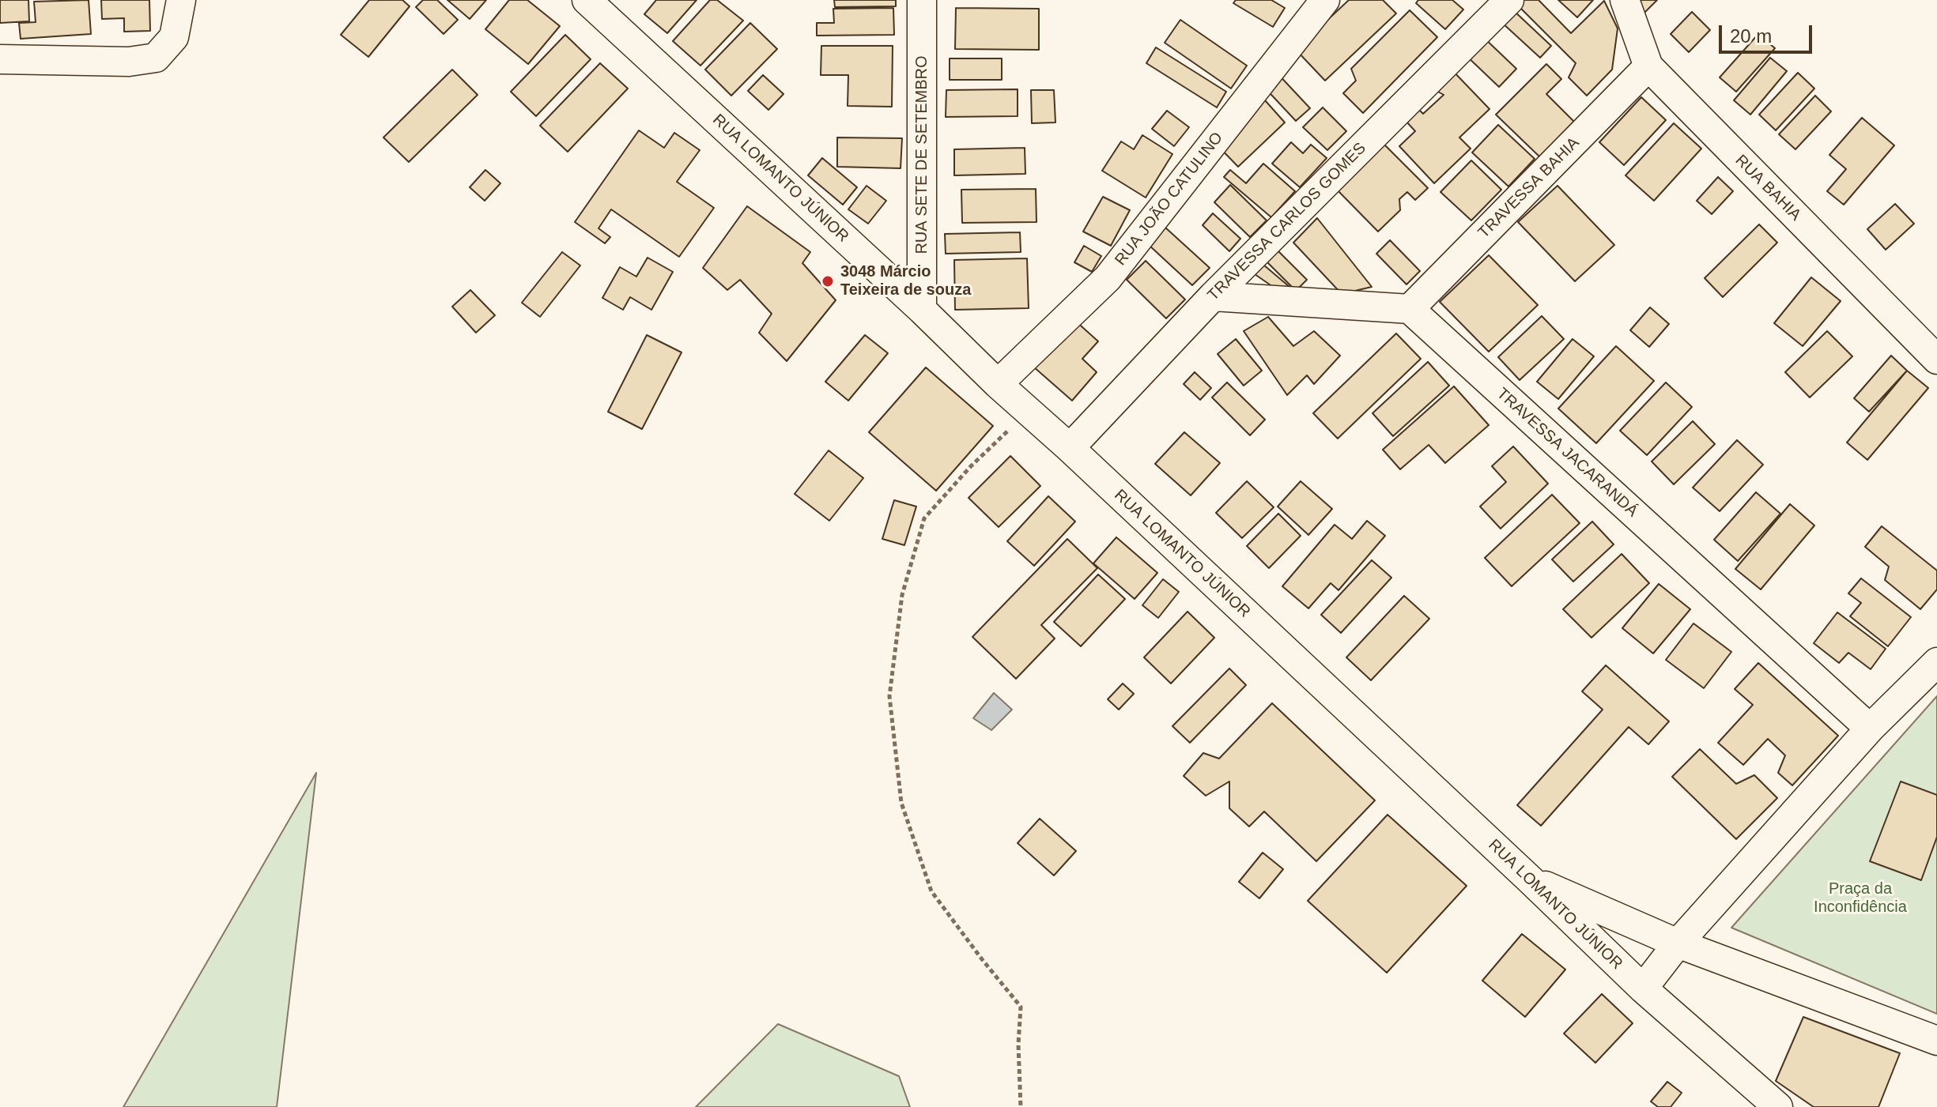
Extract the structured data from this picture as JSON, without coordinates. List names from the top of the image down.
{
  "streets": {
    "street": [
      "RUA SETE DE SETEMBRO",
      "RUA LOMANTO JÚNIOR",
      "TRAVESSA BAHIA",
      "RUA BAHIA",
      "RUA JOÃO CATULINO",
      "TRAVESSA CARLOS GOMES",
      "TRAVESSA JACARANDÁ"
    ]
  },
  "crossings": [
    ["RUA SETE DE SETEMBRO", "RUA LOMANTO JÚNIOR"],
    ["RUA LOMANTO JÚNIOR", "RUA JOÃO CATULINO"],
    ["RUA LOMANTO JÚNIOR", "TRAVESSA CARLOS GOMES"],
    ["TRAVESSA BAHIA", "RUA BAHIA"],
    ["TRAVESSA BAHIA", "TRAVESSA JACARANDÁ"]
  ],
  "parks": ["Praça da Inconfidência"],
  "places": ["3048 Márcio Teixeira de souza"],
  "scale_bar": "20 m"
}
